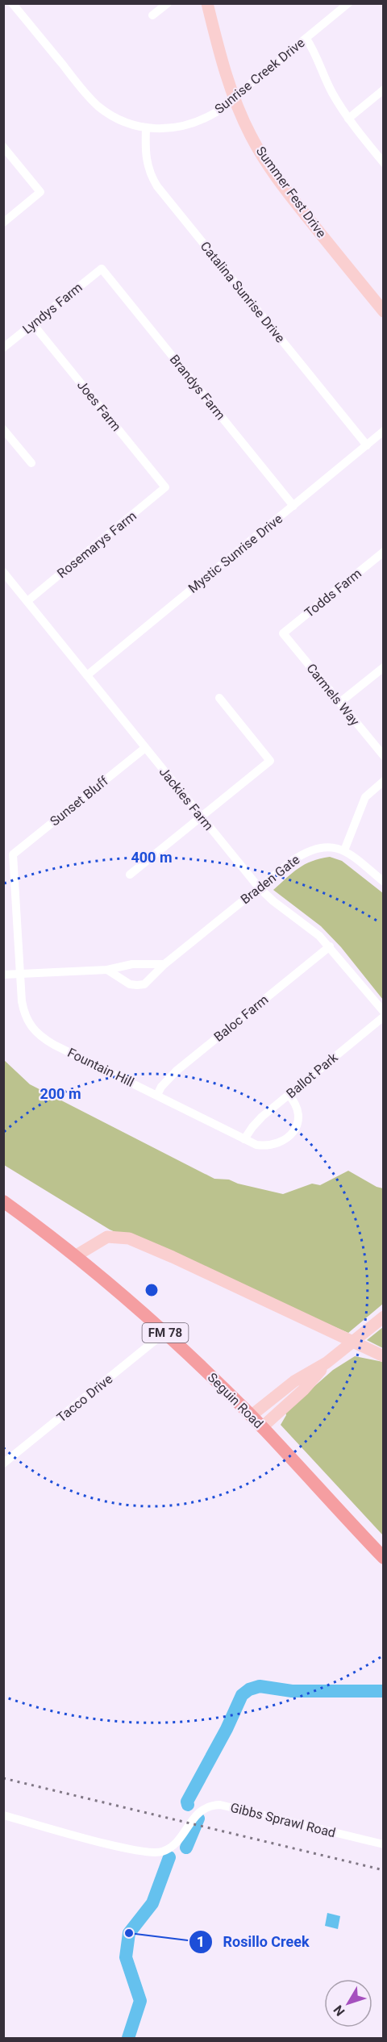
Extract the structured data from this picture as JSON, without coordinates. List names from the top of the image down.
{
  "streets": {
    "main road": ["FM 78", "Seguin Road"],
    "street": [
      "Sunrise Creek Drive",
      "Summer Fest Drive",
      "Catalina Sunrise Drive",
      "Lyndys Farm",
      "Brandys Farm",
      "Joes Farm",
      "Rosemarys Farm",
      "Mystic Sunrise Drive",
      "Todds Farm",
      "Carmels Way",
      "Jackies Farm",
      "Sunset Bluff",
      "Braden Gate",
      "Baloc Farm",
      "Fountain Hill",
      "Ballot Park",
      "Tacco Drive",
      "Gibbs Sprawl Road"
    ]
  },
  "crossings": [
    ["Sunrise Creek Drive", "Summer Fest Drive"],
    ["Sunrise Creek Drive", "Catalina Sunrise Drive"],
    ["Catalina Sunrise Drive", "Mystic Sunrise Drive"],
    ["Lyndys Farm", "Brandys Farm"],
    ["Lyndys Farm", "Joes Farm"],
    ["Brandys Farm", "Mystic Sunrise Drive"],
    ["Joes Farm", "Rosemarys Farm"],
    ["Rosemarys Farm", "Jackies Farm"],
    ["Mystic Sunrise Drive", "Jackies Farm"],
    ["Todds Farm", "Carmels Way"],
    ["Jackies Farm", "Sunset Bluff"],
    ["Jackies Farm", "Braden Gate"],
    ["Jackies Farm", "Baloc Farm"],
    ["Sunset Bluff", "Fountain Hill"],
    ["Baloc Farm", "Fountain Hill"],
    ["Fountain Hill", "Ballot Park"],
    ["Tacco Drive", "Seguin Road"]
  ],
  "places": ["Rosillo Creek"],
  "north": "bottom left",
  "rings": ["400 m", "200 m"]
}
